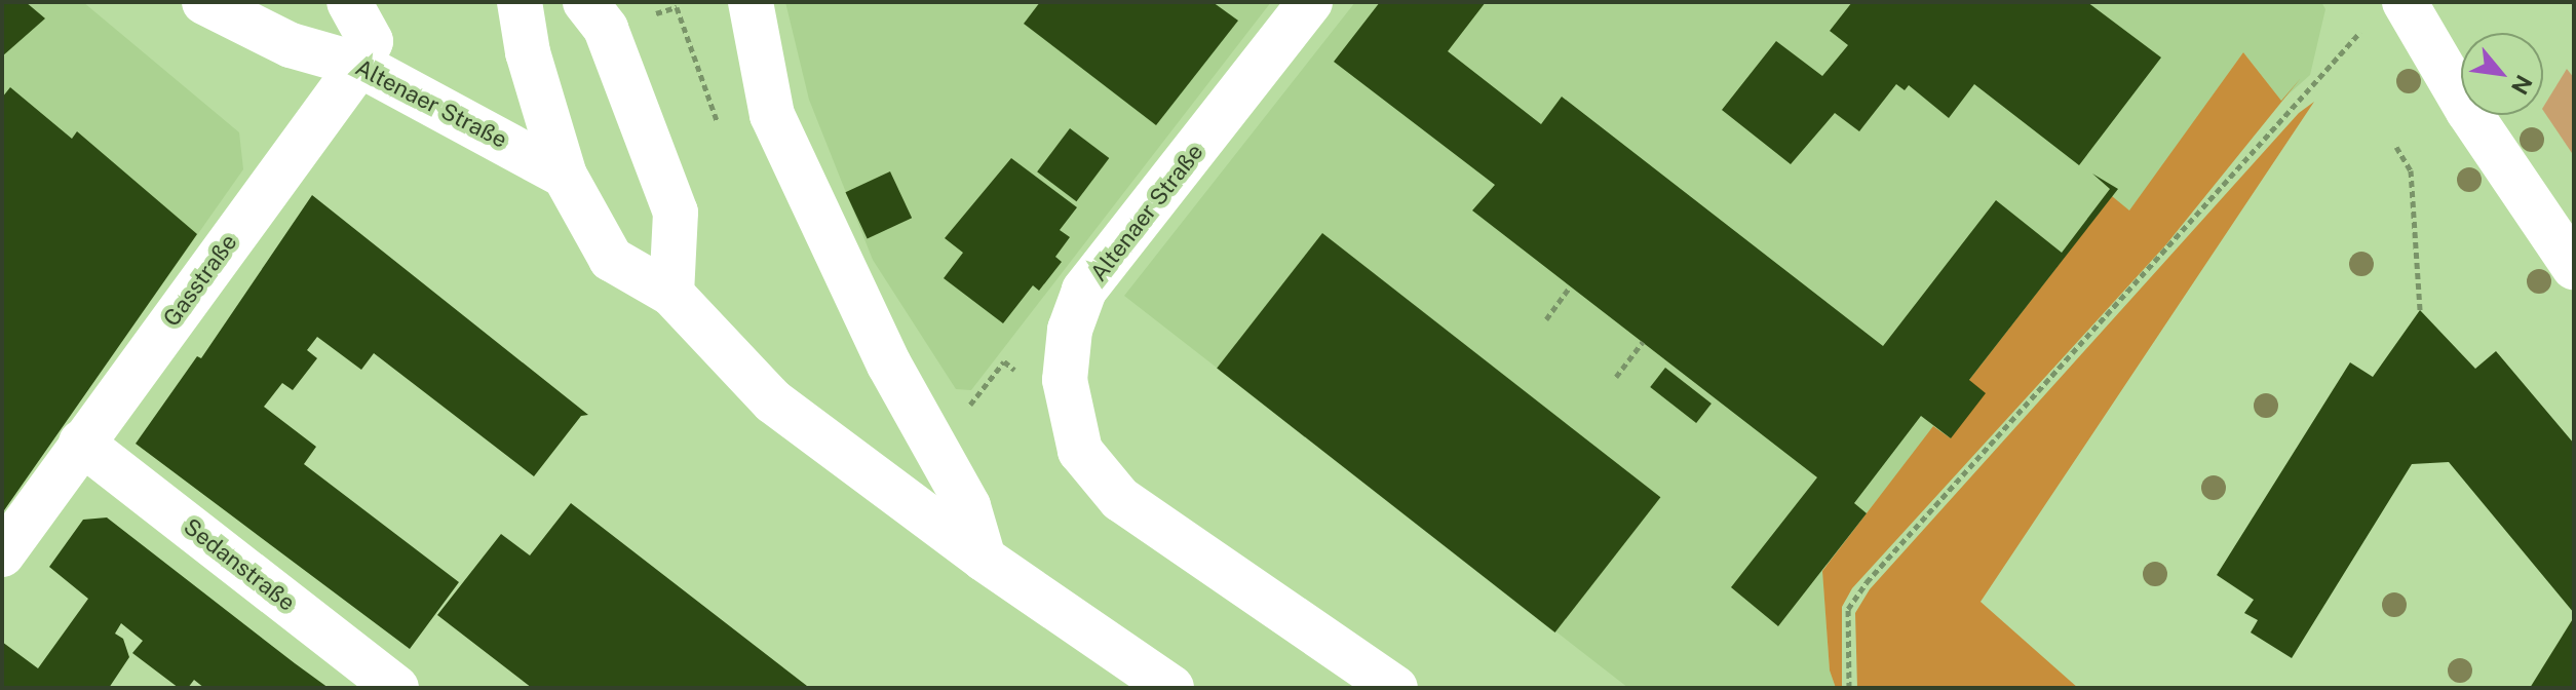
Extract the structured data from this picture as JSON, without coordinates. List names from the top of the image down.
{
  "streets": {
    "street": ["Altenaer Straße", "Gasstraße", "Sedanstraße"]
  },
  "crossings": [
    ["Altenaer Straße", "Gasstraße"],
    ["Gasstraße", "Sedanstraße"]
  ],
  "north": "bottom right"
}
